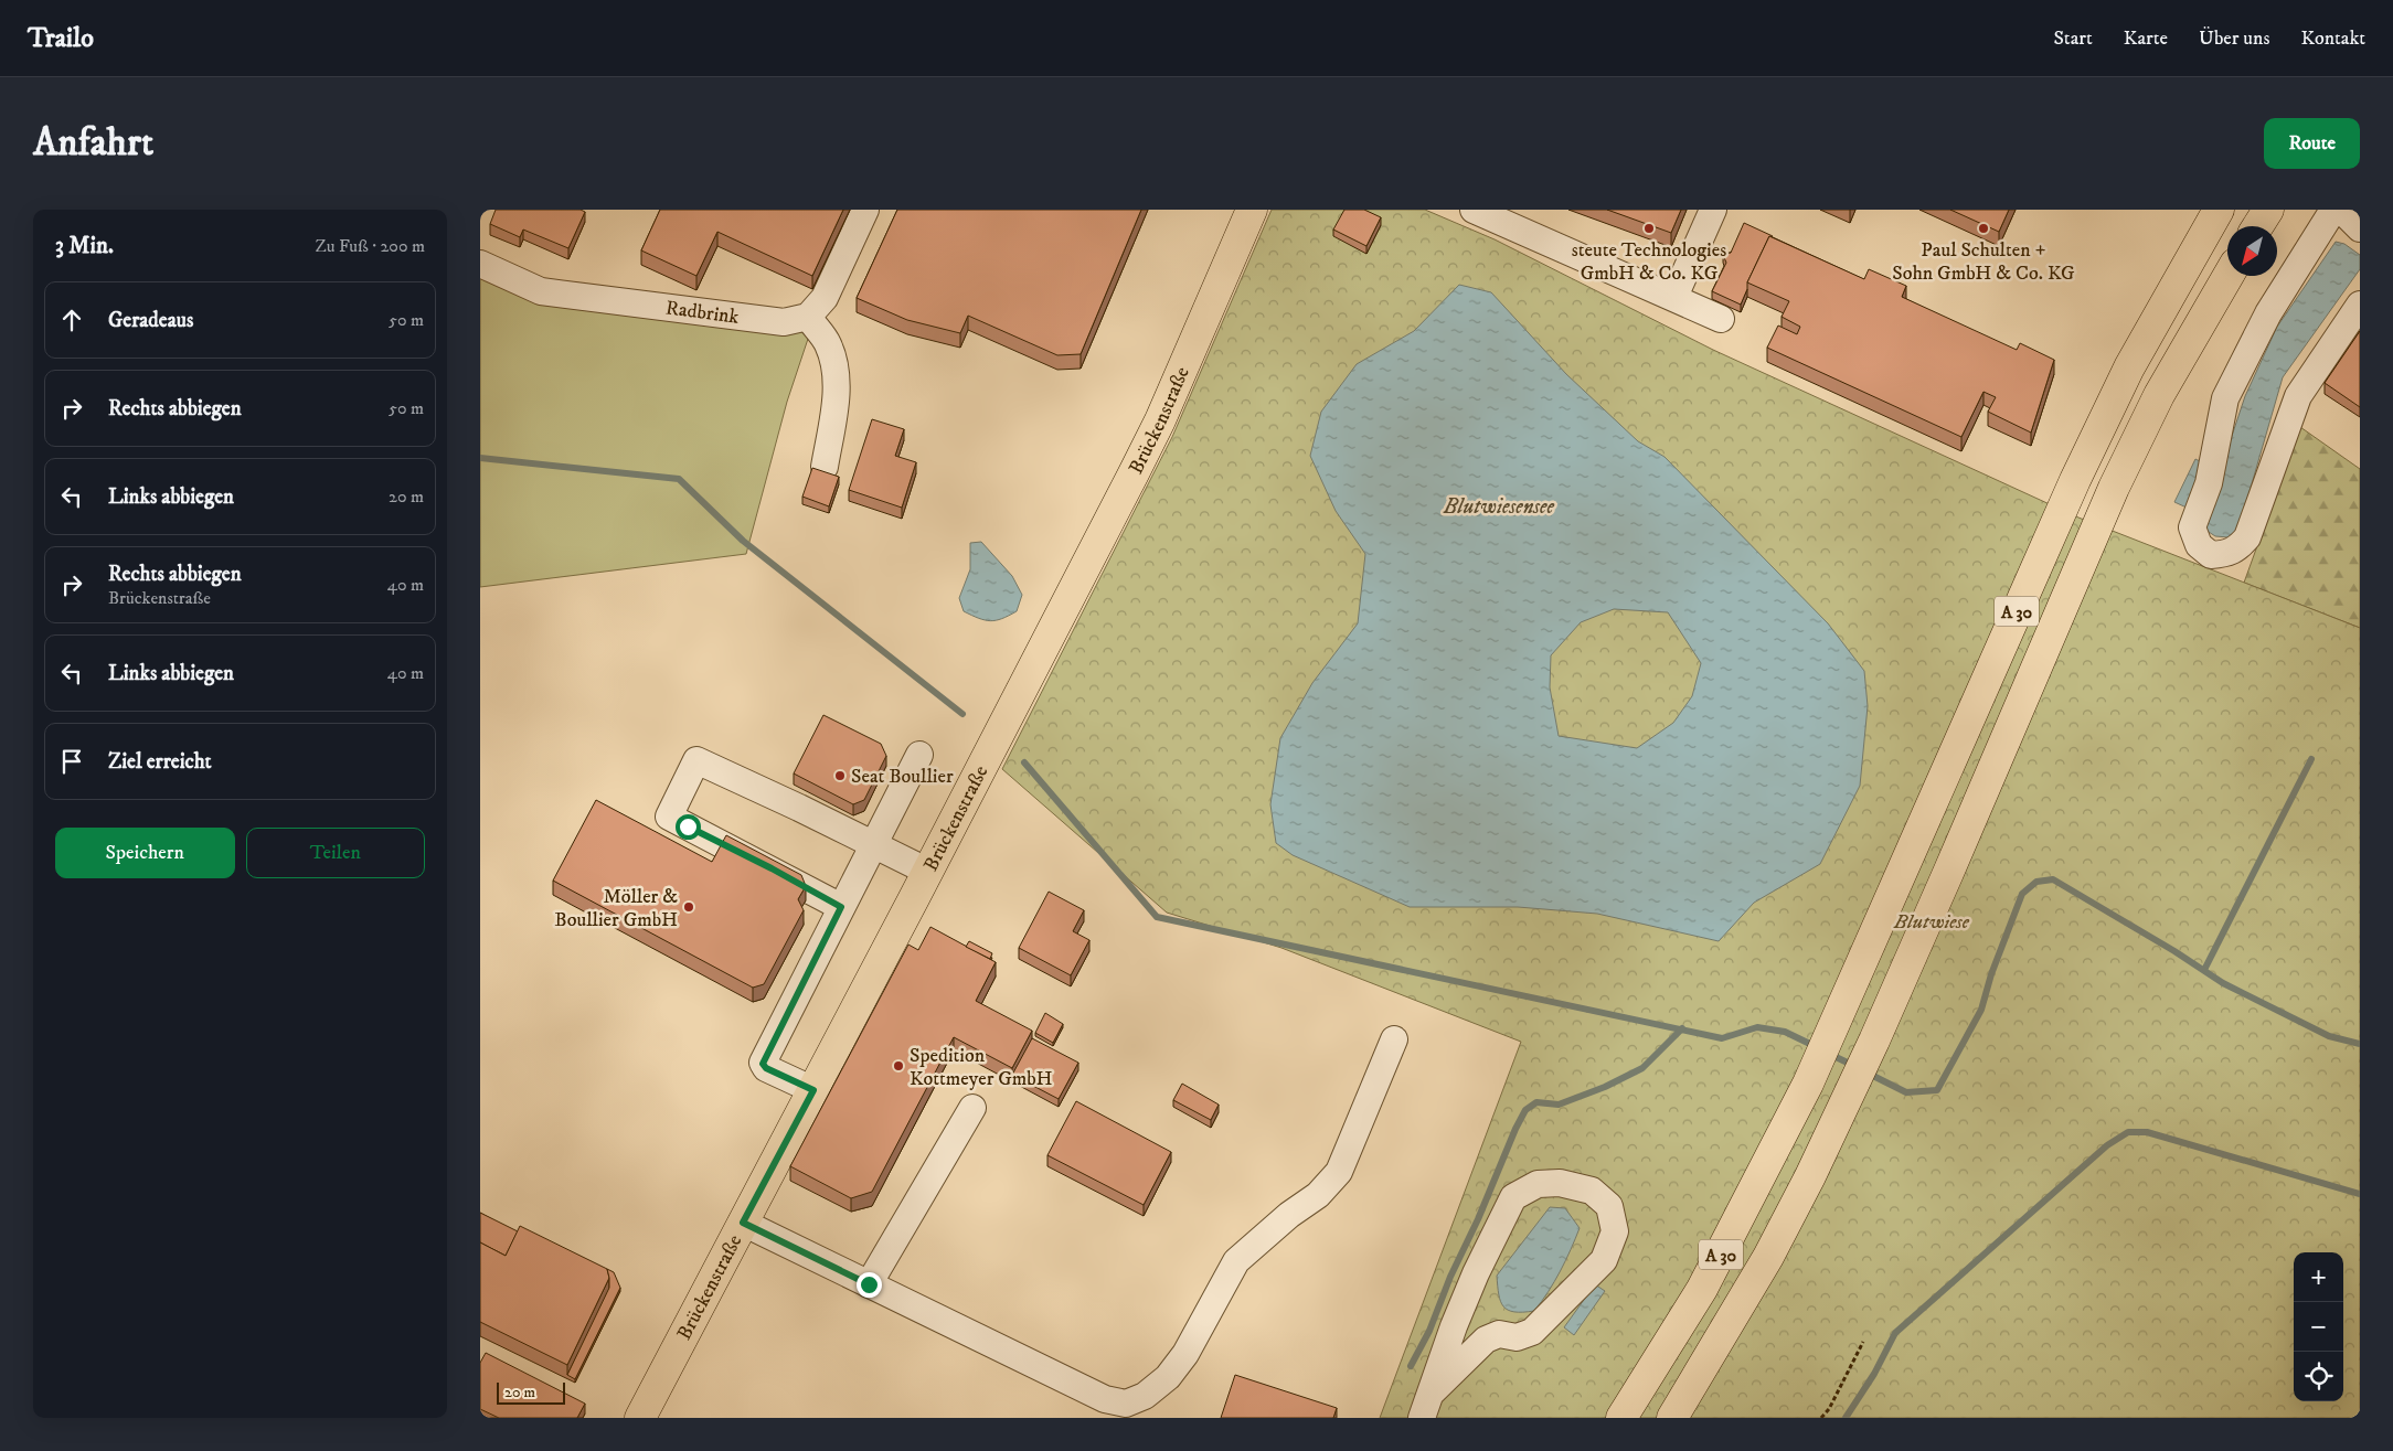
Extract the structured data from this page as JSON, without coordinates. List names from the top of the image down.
{
  "streets": {
    "main road": ["Brückenstraße", "A 30"],
    "street": ["Radbrink"]
  },
  "water": ["Blutwiesensee"],
  "parks": ["Blutwiese"],
  "places": [
    "steute Technologies GmbH & Co. KG",
    "Paul Schulten + Sohn GmbH & Co. KG",
    "Seat Boullier",
    "Möller & Boullier GmbH",
    "Spedition Kottmeyer GmbH"
  ],
  "scale_bar": "20 m",
  "north": "bottom left",
  "page": {
    "header": "Trailo",
    "nav": [
      "Start",
      "Karte",
      "Über uns",
      "Kontakt"
    ],
    "buttons": [
      "Route",
      ["Speichern", "Teilen"]
    ],
    "title": "Anfahrt",
    "heading": ["3 Min.", "Zu Fuß · 200 m"],
    "list": [
      ["Geradeaus", "50 m"],
      ["Rechts abbiegen", "50 m"],
      ["Links abbiegen", "20 m"],
      ["Rechts abbiegen", "Brückenstraße", "40 m"],
      ["Links abbiegen", "40 m"],
      "Ziel erreicht"
    ],
    "map_buttons": ["+", "−"],
    "scale": "20 m"
  }
}
